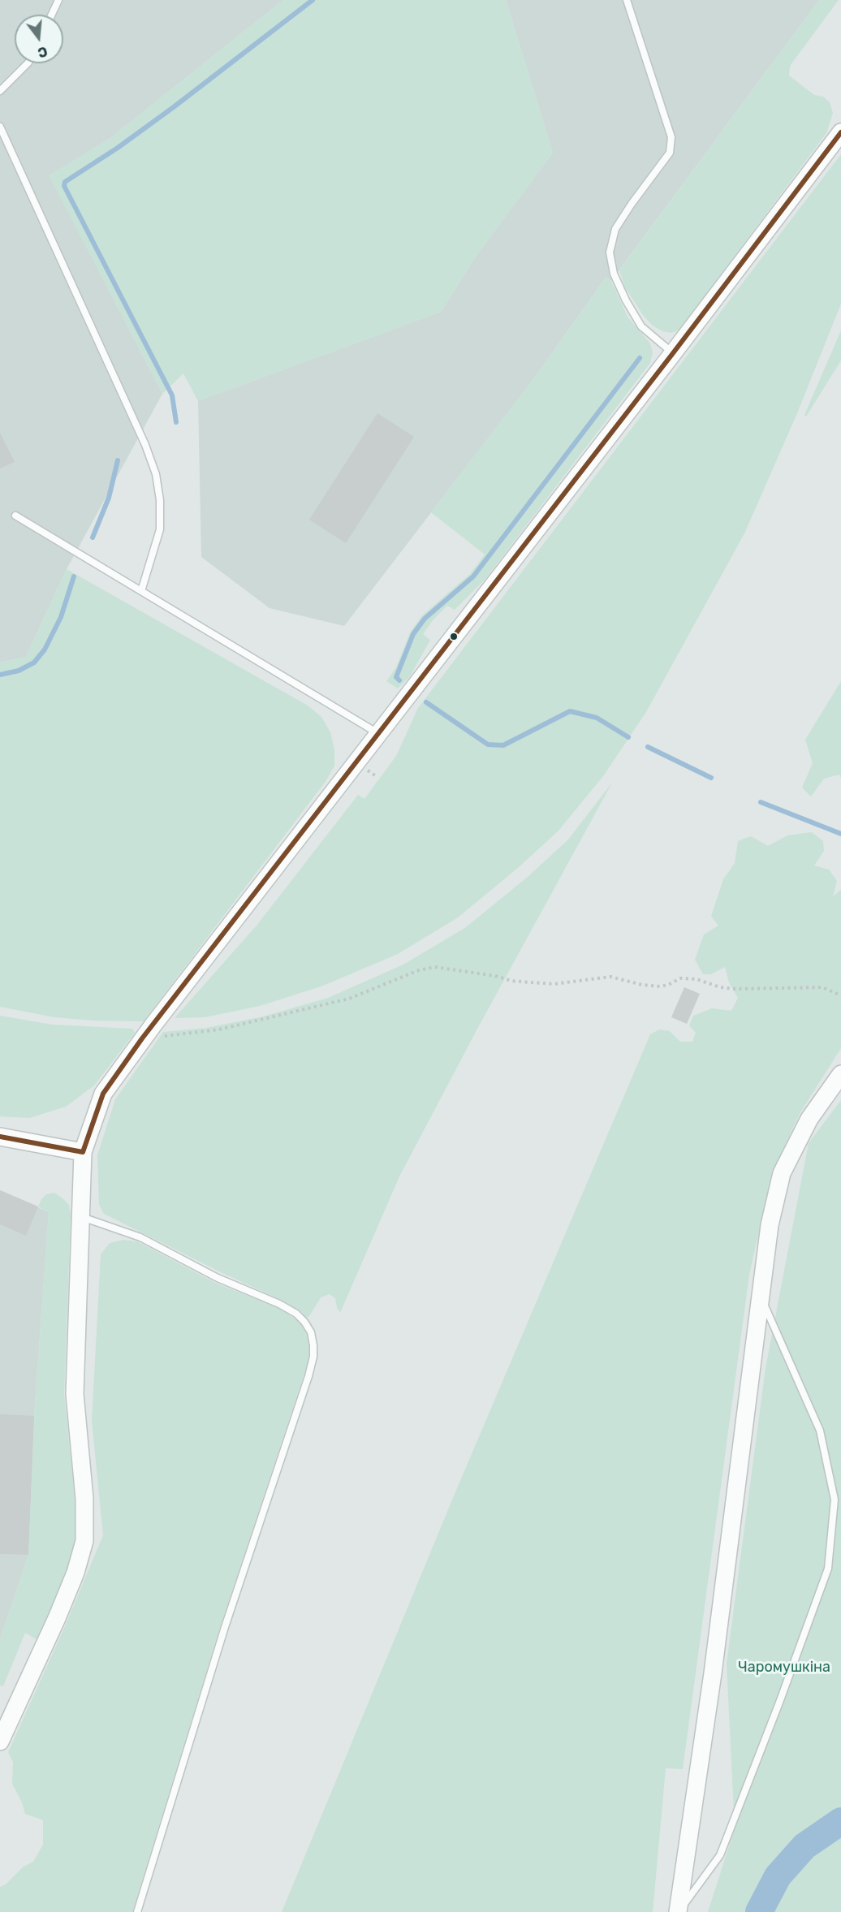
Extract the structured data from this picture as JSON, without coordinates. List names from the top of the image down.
{
  "parks": ["Чаромушкіна"],
  "north": "bottom"
}
